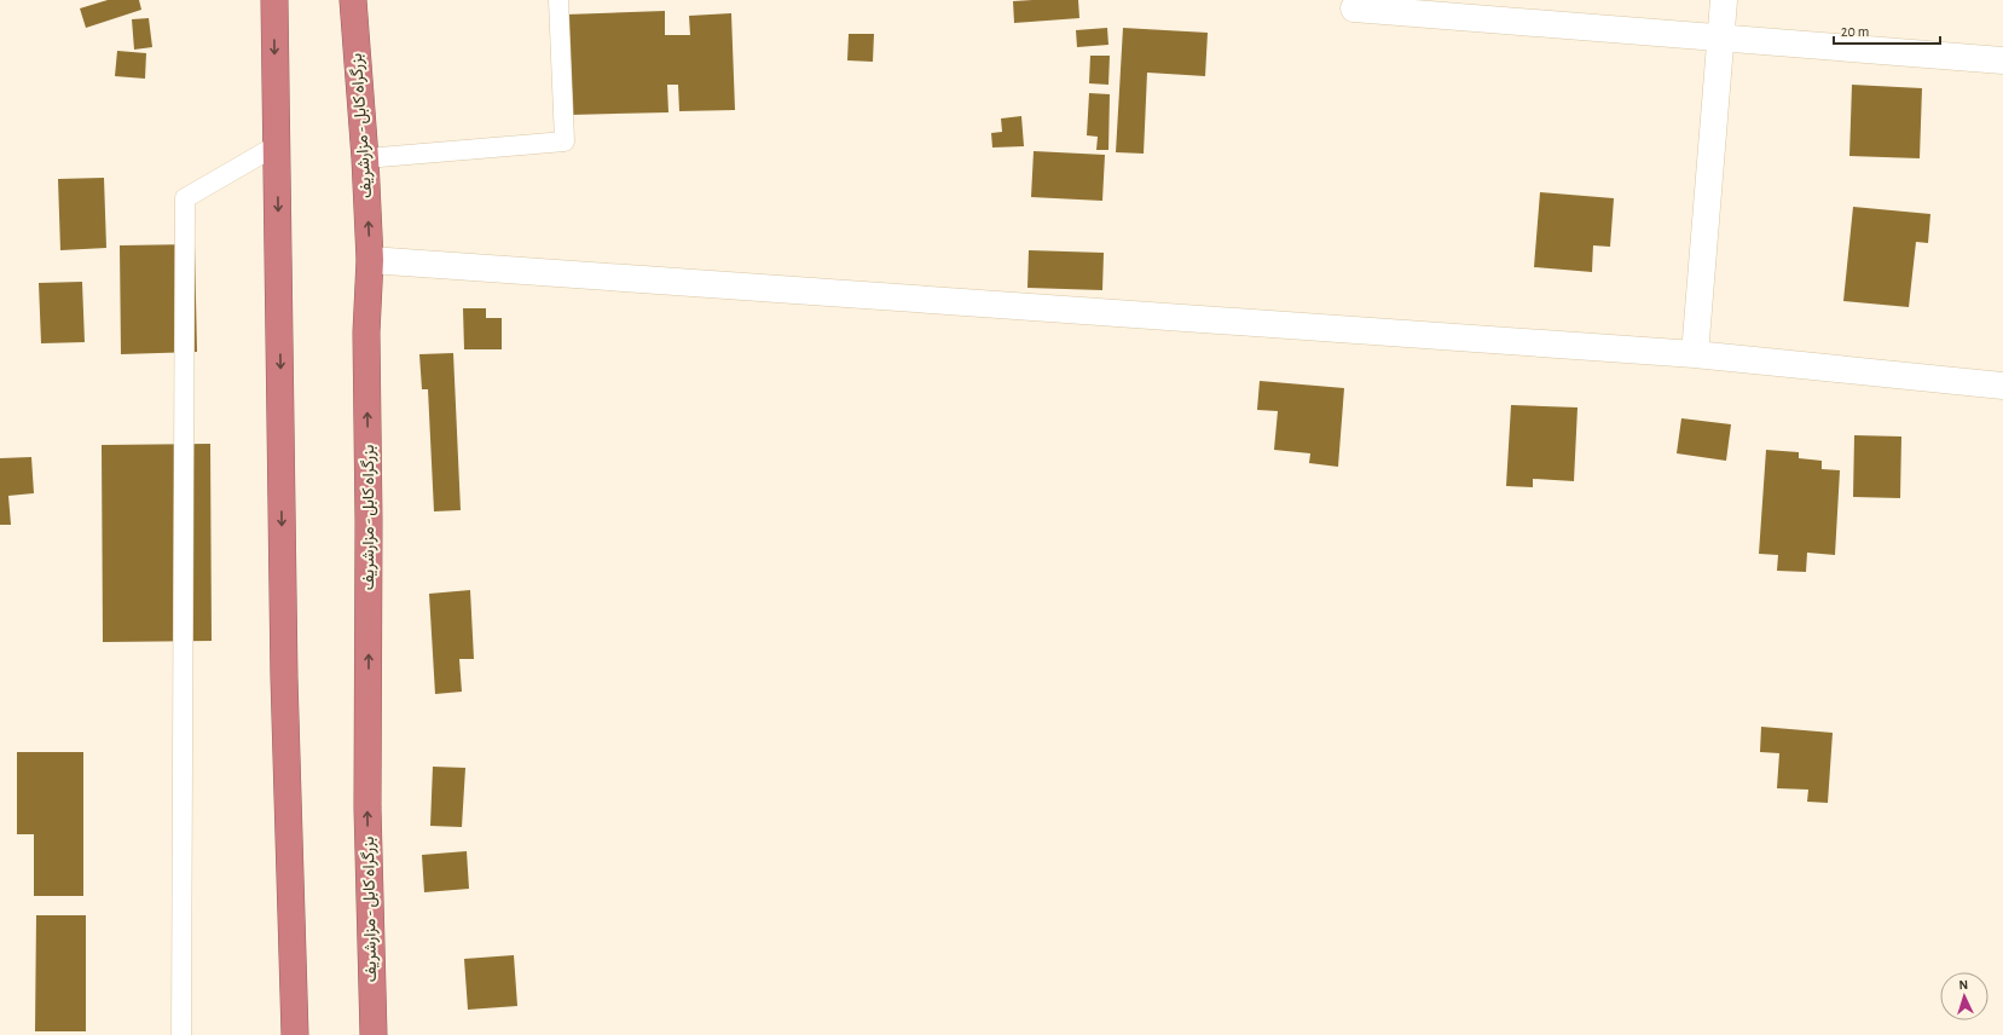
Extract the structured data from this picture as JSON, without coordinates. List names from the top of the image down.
{
  "streets": {
    "highway": ["بزرگراه کابل - مزارشریف"]
  },
  "scale_bar": "20 m",
  "north": "top"
}
